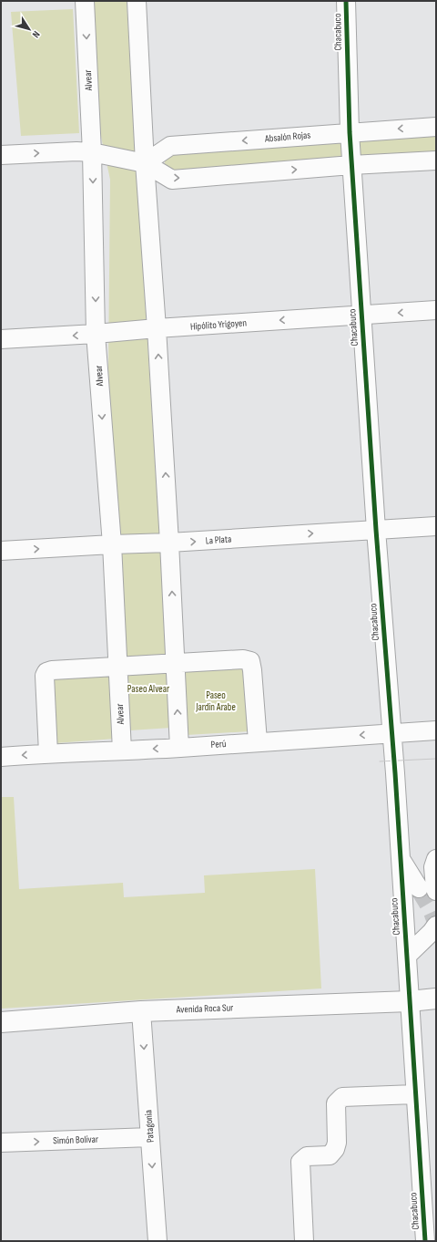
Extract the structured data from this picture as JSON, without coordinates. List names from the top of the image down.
{
  "streets": {
    "main road": ["Avenida Roca Sur"],
    "street": [
      "Chacabuco",
      "Alvear",
      "Absalón Rojas",
      "Hipólito Yrigoyen",
      "La Plata",
      "Perú",
      "Patagonia",
      "Simón Bolívar"
    ]
  },
  "crossings": [
    ["Chacabuco", "Absalón Rojas"],
    ["Chacabuco", "Hipólito Yrigoyen"],
    ["Chacabuco", "La Plata"],
    ["Chacabuco", "Perú"],
    ["Chacabuco", "Avenida Roca Sur"],
    ["Alvear", "Hipólito Yrigoyen"],
    ["Alvear", "La Plata"],
    ["Alvear", "Perú"],
    ["Avenida Roca Sur", "Patagonia"],
    ["Patagonia", "Simón Bolívar"]
  ],
  "one_way": [
    "La Plata",
    "Perú",
    "Patagonia",
    "Simón Bolívar"
  ],
  "parks": ["Paseo Alvear", "Paseo Jardin Arabe"],
  "north": "bottom right"
}
